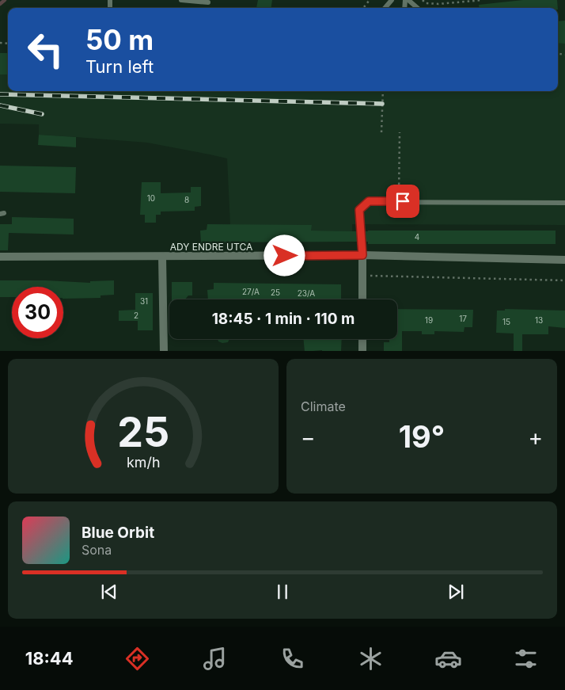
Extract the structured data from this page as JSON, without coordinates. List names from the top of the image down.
{
  "streets": {
    "street": ["ADY ENDRE UTCA"]
  },
  "house_numbers": [
    "10",
    "8",
    "4",
    "27/A",
    "25",
    "23/A",
    "31",
    "2",
    "17",
    "19",
    "13",
    "15"
  ],
  "page": {
    "turn": ["50 m", "Turn left"],
    "limit": "30",
    "trip": "18:45 · 1 min · 110 m",
    "tile": "Climate",
    "heat": ["−", "19°", "+"],
    "song": ["Blue Orbit", "Sona"],
    "tabs": "18:44",
    "gauge": ["25", "km/h"]
  }
}
